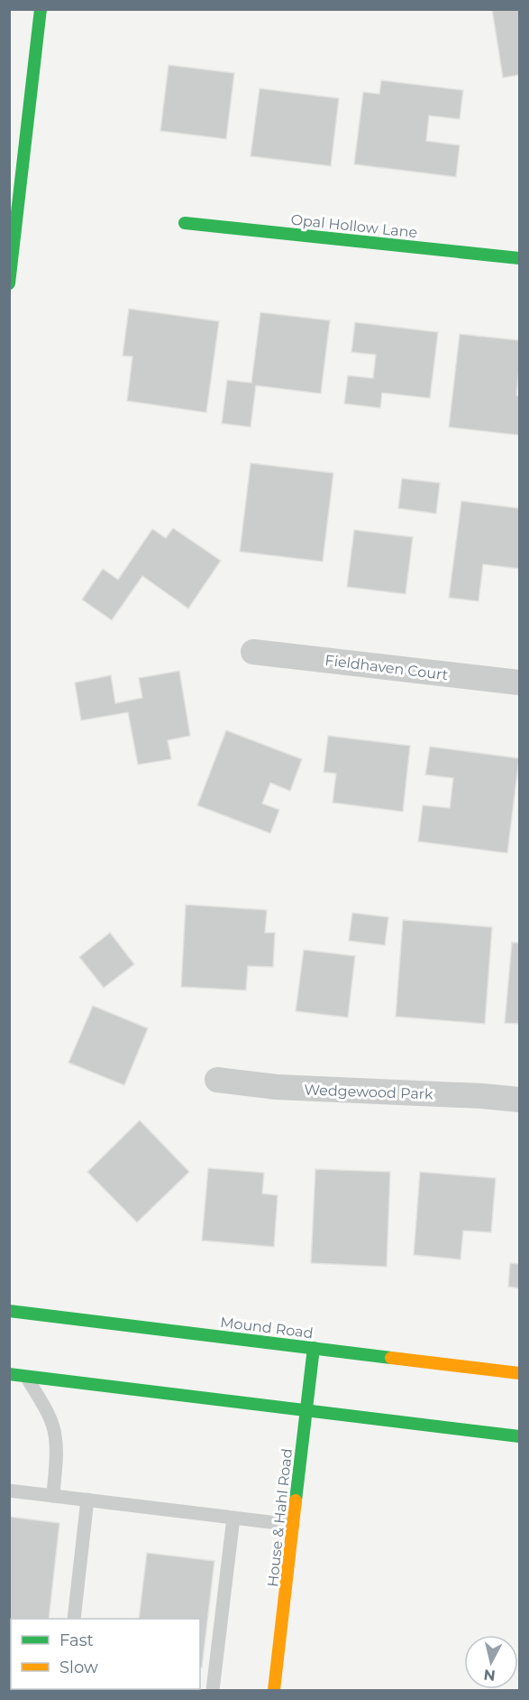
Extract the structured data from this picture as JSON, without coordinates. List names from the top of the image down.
{
  "streets": {
    "street": [
      "Opal Hollow Lane",
      "Fieldhaven Court",
      "Wedgewood Park",
      "Mound Road",
      "House & Hahl Road"
    ]
  },
  "crossings": [
    ["Mound Road", "House & Hahl Road"]
  ],
  "legend": ["Fast", "Slow"],
  "north": "bottom"
}
